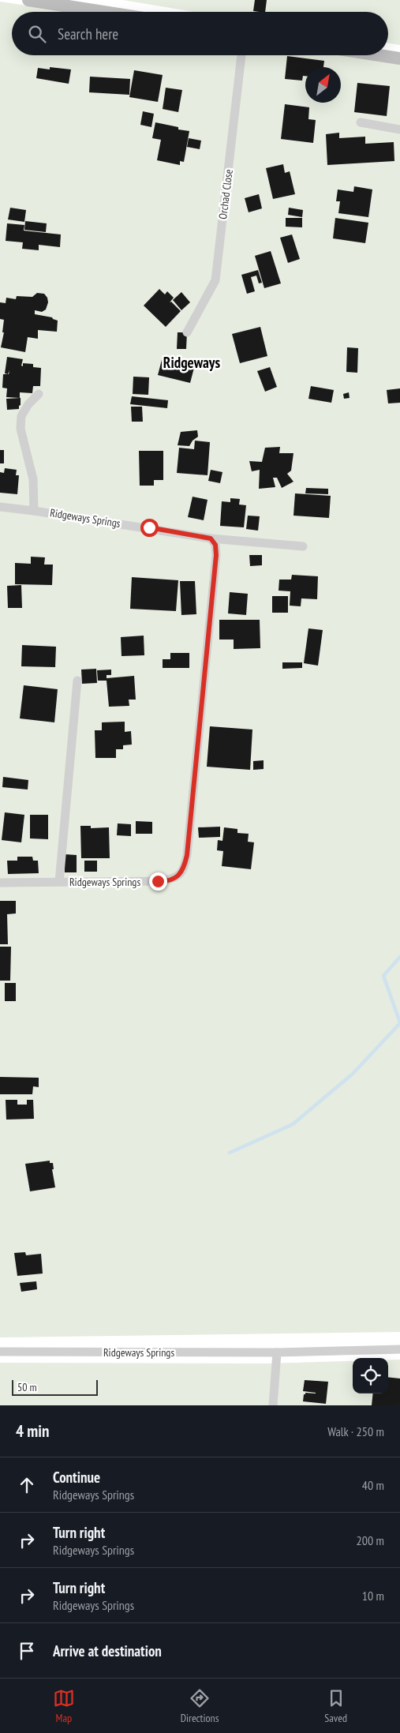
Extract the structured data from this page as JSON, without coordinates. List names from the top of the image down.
{
  "streets": {
    "street": ["Orchad Close", "Ridgeways Springs"]
  },
  "districts": ["Ridgeways"],
  "scale_bar": "50 m",
  "north": "top right",
  "page": {
    "search": "Search here",
    "scale": "50 m",
    "heading": ["4 min", "Walk · 250 m"],
    "list": [
      ["Continue", "Ridgeways Springs", "40 m"],
      ["Turn right", "Ridgeways Springs", "200 m"],
      ["Turn right", "Ridgeways Springs", "10 m"],
      "Arrive at destination"
    ],
    "nav": ["Map", "Directions", "Saved"]
  }
}
